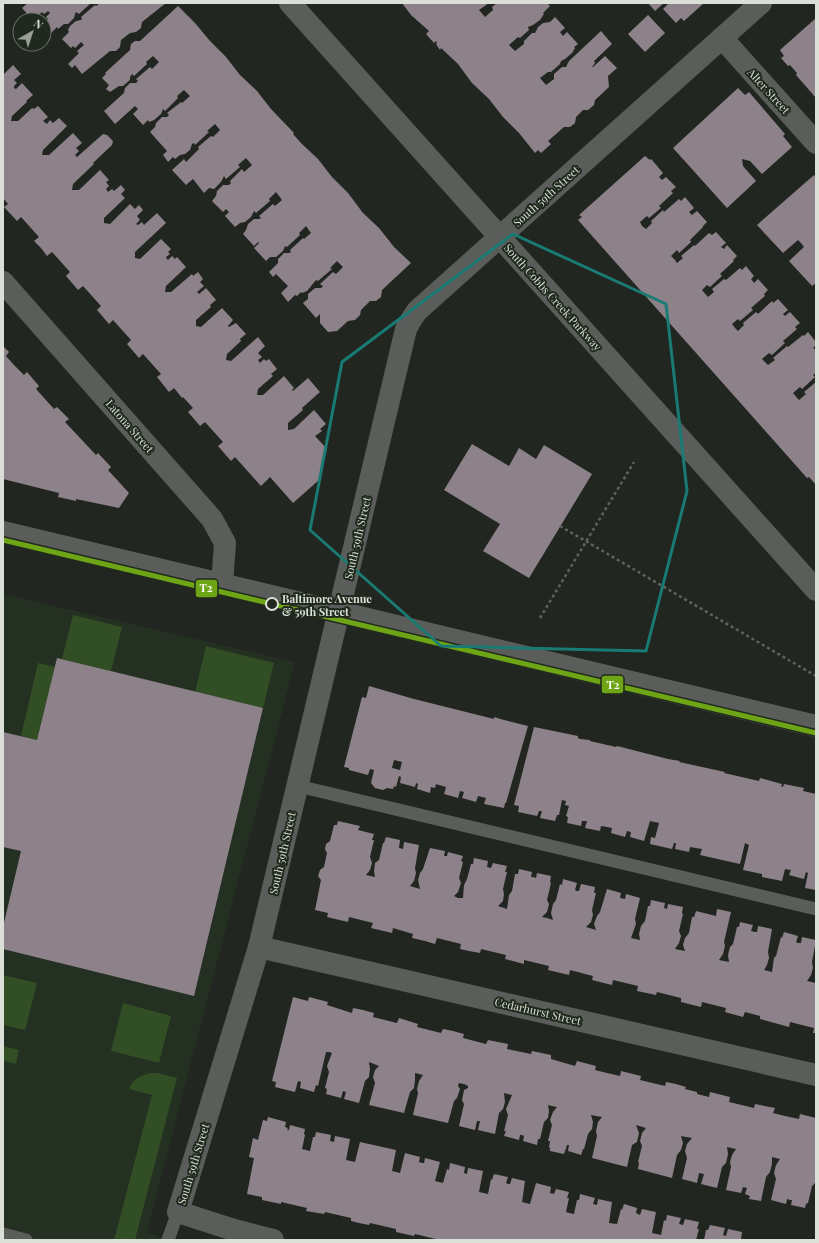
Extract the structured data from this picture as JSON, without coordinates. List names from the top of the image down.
{
  "streets": {
    "street": [
      "Alter Street",
      "South 59th Street",
      "South Cobbs Creek Parkway",
      "Latona Street",
      "Cedarhurst Street"
    ]
  },
  "crossings": [
    ["Alter Street", "South 59th Street"],
    ["South 59th Street", "South Cobbs Creek Parkway"],
    ["South 59th Street", "Cedarhurst Street"]
  ],
  "places": ["Baltimore Avenue & 59th Street"],
  "lines": ["transit line T2"],
  "north": "top right"
}
